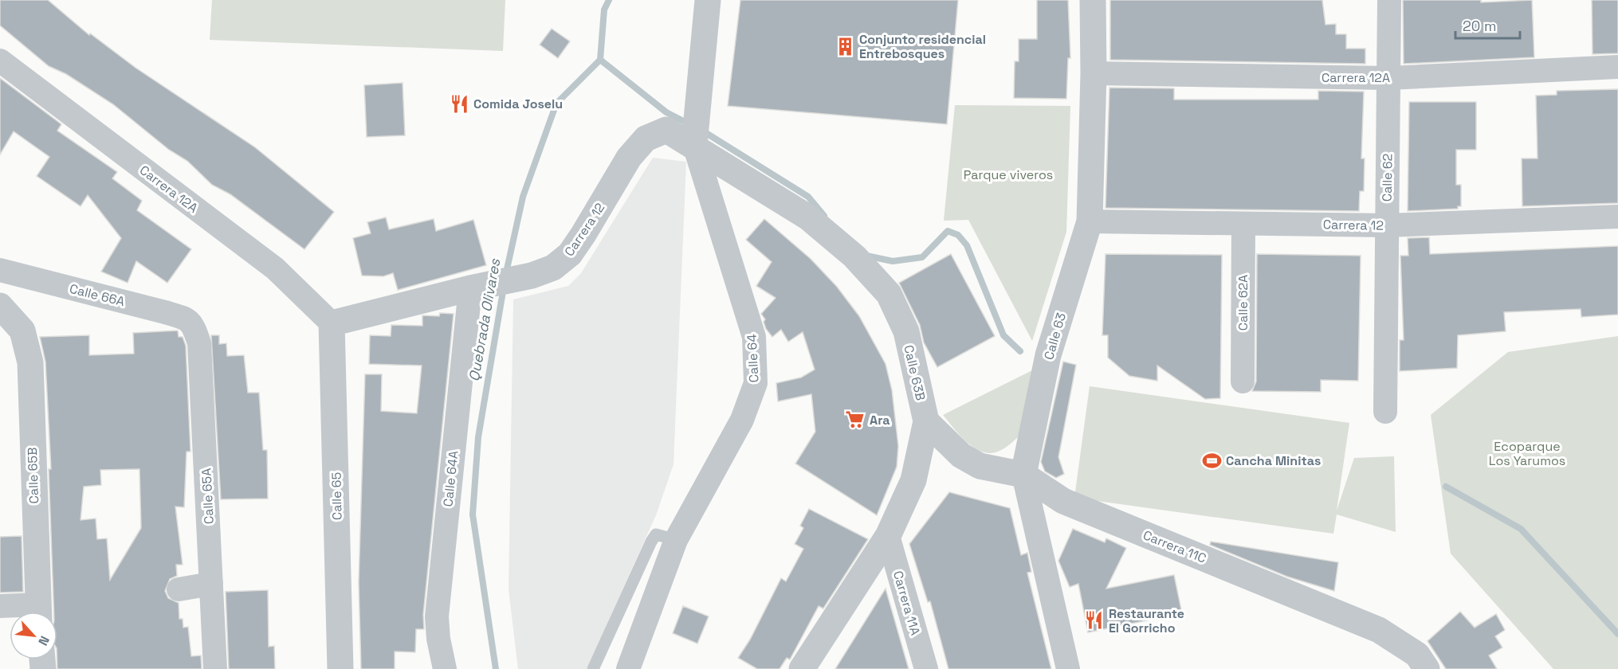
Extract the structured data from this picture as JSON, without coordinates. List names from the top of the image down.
{
  "streets": {
    "street": [
      "Carrera 12A",
      "Calle 62",
      "Carrera 12",
      "Calle 66A",
      "Calle 62A",
      "Calle 63",
      "Calle 64",
      "Calle 63B",
      "Calle 65B",
      "Calle 64A",
      "Calle 65A",
      "Calle 65",
      "Carrera 11C",
      "Carrera 11A"
    ]
  },
  "crossings": [
    ["Carrera 12A", "Calle 62"],
    ["Carrera 12A", "Carrera 12"],
    ["Carrera 12A", "Calle 63"],
    ["Carrera 12A", "Calle 65"],
    ["Calle 62", "Carrera 12"],
    ["Carrera 12", "Calle 62A"],
    ["Carrera 12", "Calle 63"],
    ["Carrera 12", "Calle 64"],
    ["Carrera 12", "Calle 63B"],
    ["Carrera 12", "Calle 64A"],
    ["Carrera 12", "Calle 65"],
    ["Calle 66A", "Calle 65A"],
    ["Calle 63", "Carrera 11C"],
    ["Calle 64", "Calle 63B"],
    ["Calle 63B", "Carrera 11C"],
    ["Calle 63B", "Carrera 11A"]
  ],
  "water": ["Quebrada Olivares"],
  "parks": ["Parque viveros", "Ecoparque Los Yarumos"],
  "places": {
    "building": ["Conjunto residencial Entrebosques"],
    "restaurant": ["Comida Joselu", "Restaurante El Gorricho"],
    "supermarket": ["Ara"],
    "sports": ["Cancha Minitas"]
  },
  "scale_bar": "20 m",
  "north": "bottom right"
}
